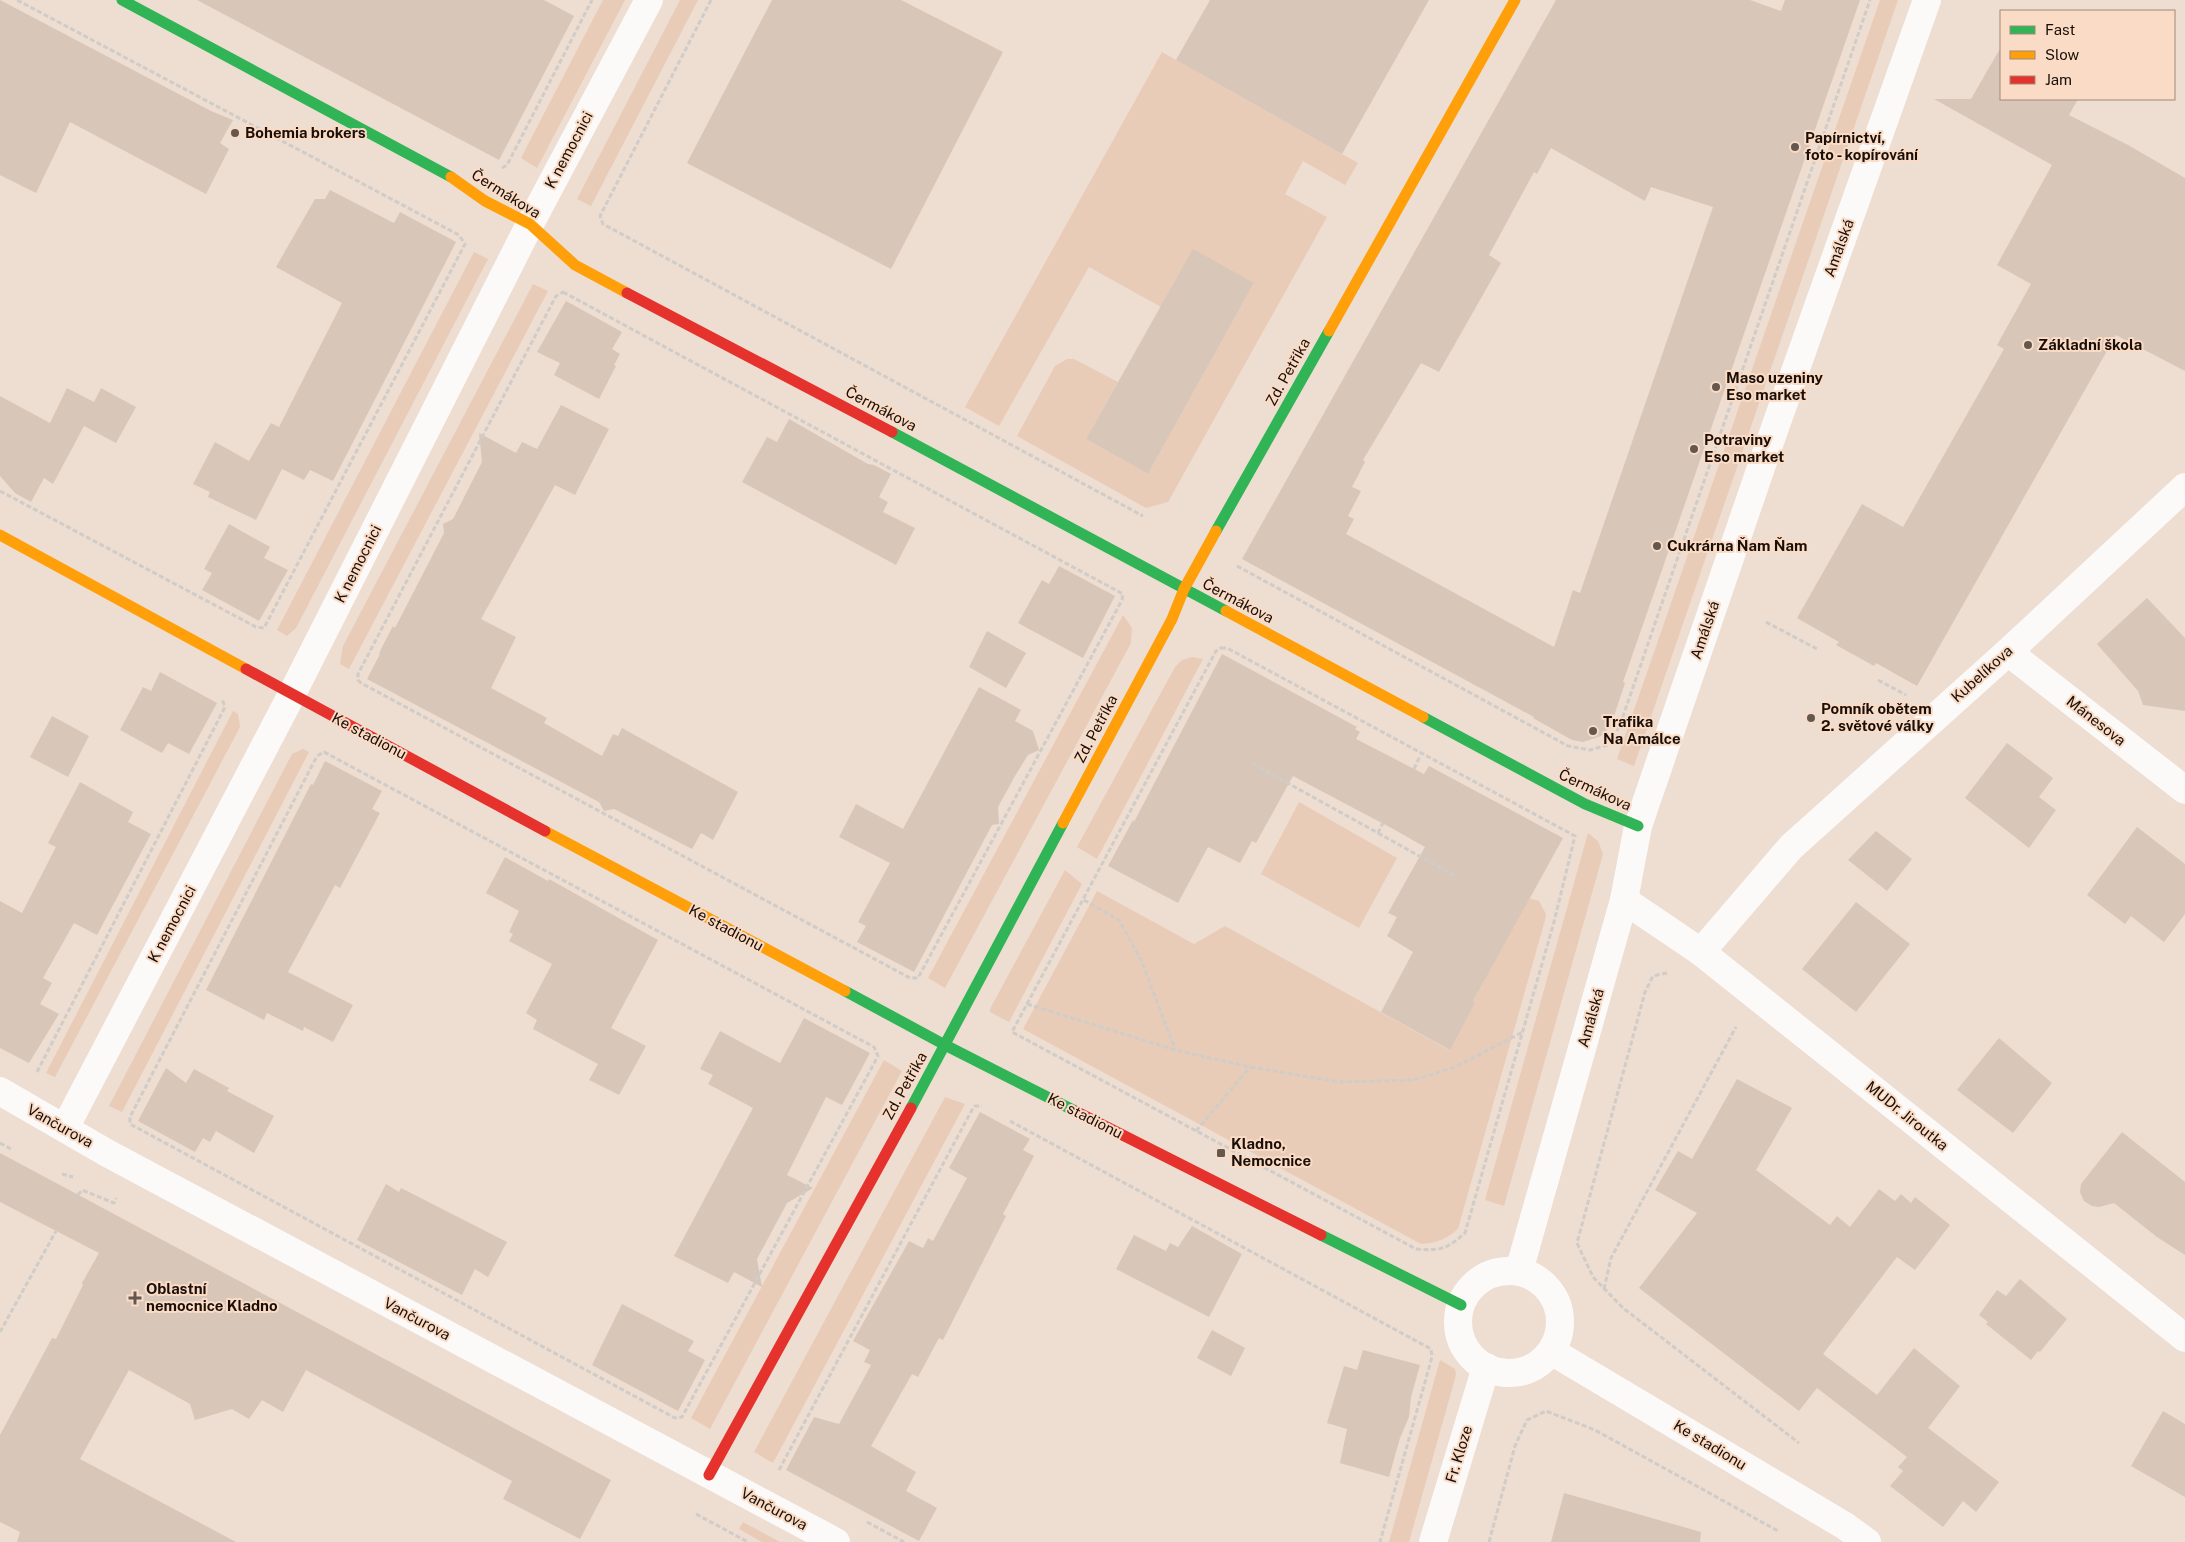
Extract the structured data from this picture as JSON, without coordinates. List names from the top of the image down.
{
  "streets": {
    "street": [
      "K nemocnici",
      "Čermákova",
      "Amálská",
      "Zd. Petříka",
      "Kubelíkova",
      "Mánesova",
      "Ke stadionu",
      "MUDr. Jiroutka",
      "Vančurova",
      "Fr. Kloze"
    ]
  },
  "crossings": [
    ["K nemocnici", "Čermákova"],
    ["K nemocnici", "Ke stadionu"],
    ["K nemocnici", "Vančurova"],
    ["Čermákova", "Amálská"],
    ["Čermákova", "Zd. Petříka"],
    ["Amálská", "Ke stadionu"],
    ["Amálská", "MUDr. Jiroutka"],
    ["Amálská", "Fr. Kloze"],
    ["Zd. Petříka", "Ke stadionu"],
    ["Zd. Petříka", "Vančurova"],
    ["Kubelíkova", "Mánesova"],
    ["Kubelíkova", "MUDr. Jiroutka"],
    ["Ke stadionu", "Fr. Kloze"]
  ],
  "places": {
    "other": [
      "Bohemia brokers",
      "Papírnictví, foto - kopírování",
      "Základní škola",
      "Maso uzeniny Eso market",
      "Potraviny Eso market",
      "Cukrárna Ňam Ňam",
      "Pomník obětem 2. světové války",
      "Trafika Na Amálce"
    ],
    "transit": ["Kladno, Nemocnice"],
    "health": ["Oblastní nemocnice Kladno"]
  },
  "legend": ["Fast", "Slow", "Jam"]
}
